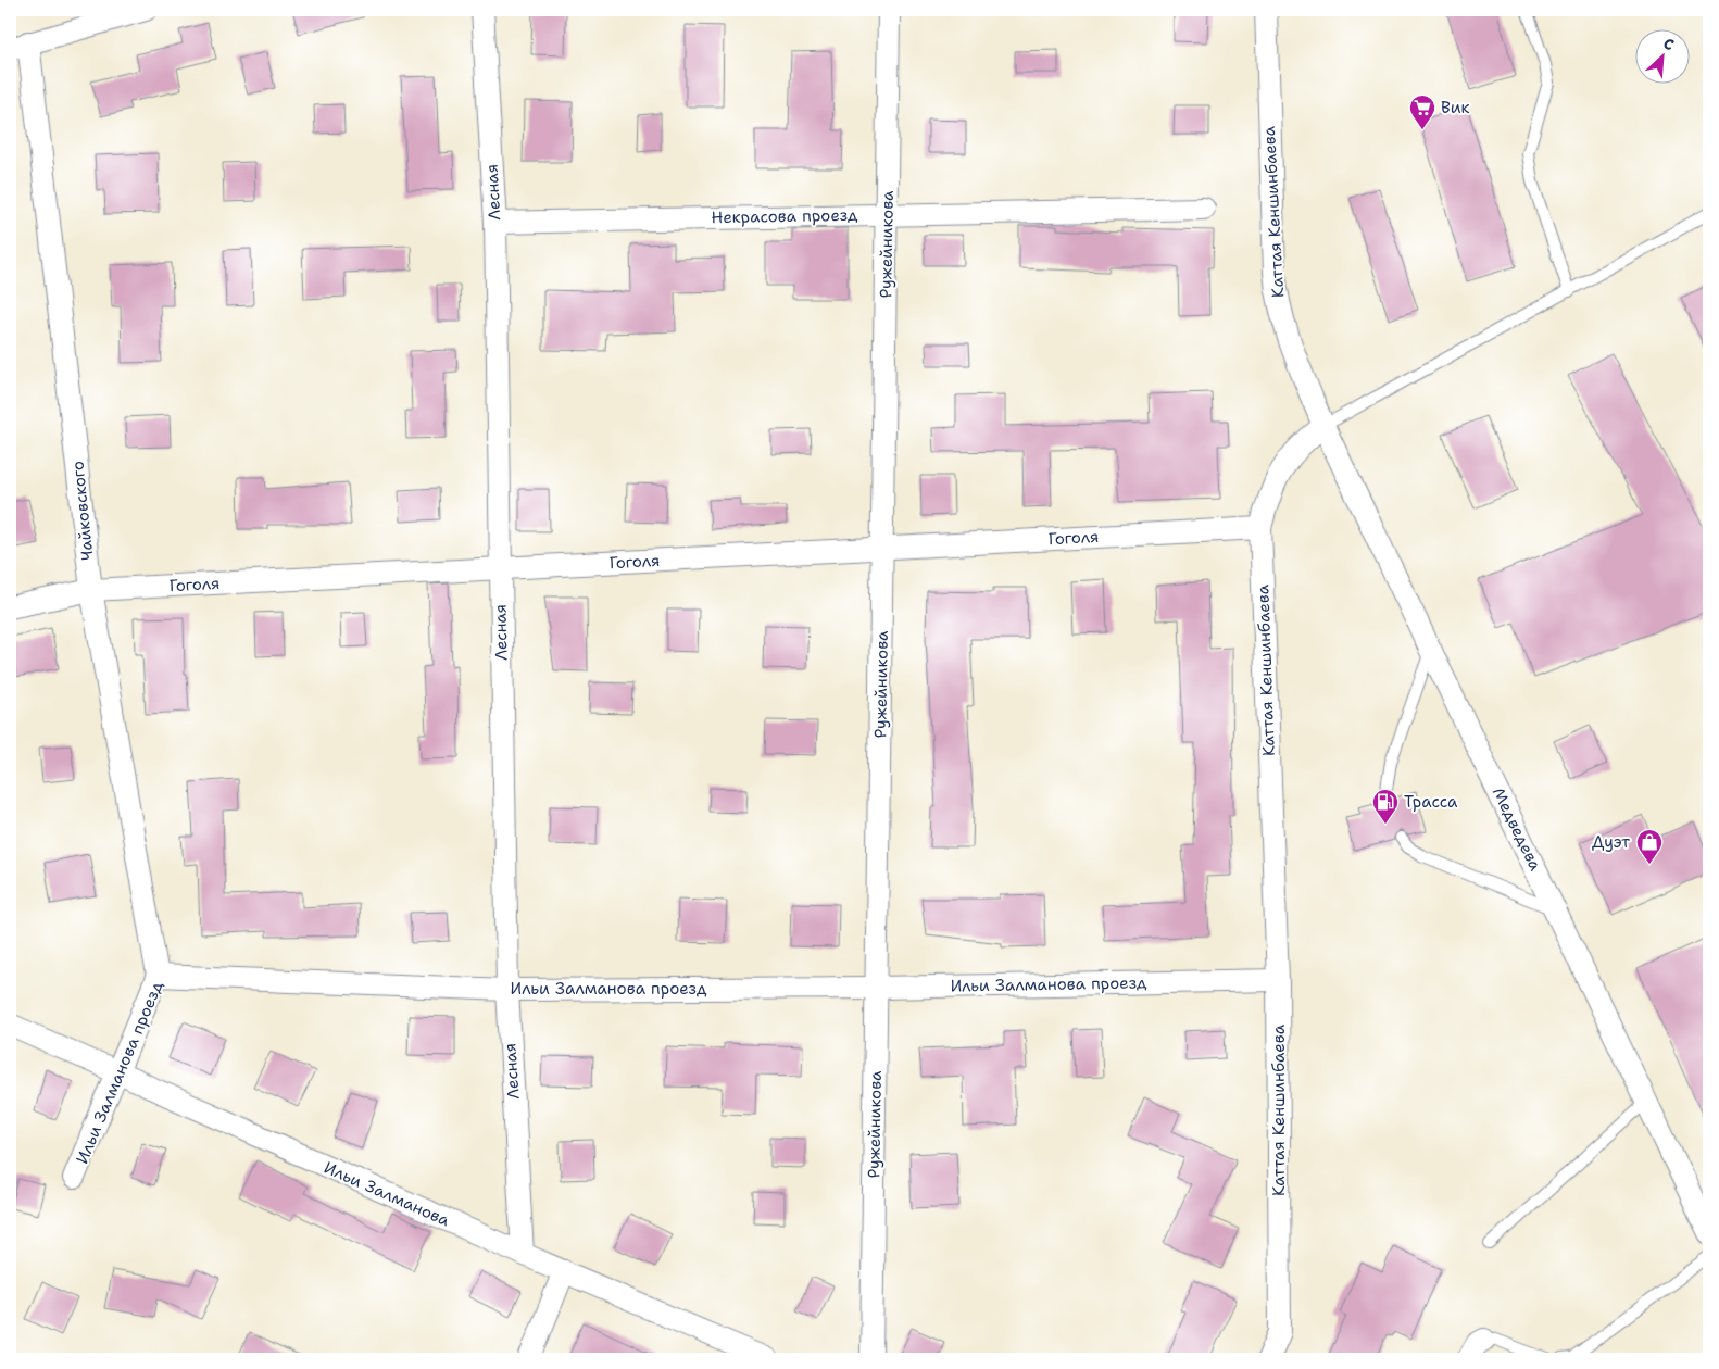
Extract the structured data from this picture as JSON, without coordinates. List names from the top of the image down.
{
  "streets": {
    "street": [
      "Лесная",
      "Каттая Кеншинбаева",
      "Некрасова проезд",
      "Ружейникова",
      "Чайковского",
      "Гоголя",
      "Медведева",
      "Ильи Залманова проезд",
      "Ильи Залманова"
    ]
  },
  "crossings": [
    ["Лесная", "Некрасова проезд"],
    ["Лесная", "Гоголя"],
    ["Лесная", "Ильи Залманова проезд"],
    ["Лесная", "Ильи Залманова"],
    ["Каттая Кеншинбаева", "Гоголя"],
    ["Каттая Кеншинбаева", "Медведева"],
    ["Каттая Кеншинбаева", "Ильи Залманова проезд"],
    ["Некрасова проезд", "Ружейникова"],
    ["Ружейникова", "Гоголя"],
    ["Ружейникова", "Ильи Залманова проезд"],
    ["Чайковского", "Гоголя"],
    ["Чайковского", "Ильи Залманова проезд"],
    ["Ильи Залманова проезд", "Ильи Залманова"]
  ],
  "places": {
    "supermarket": ["Вик"],
    "fuel station": ["Трасса"],
    "shop": ["Дуэт"]
  },
  "north": "top right"
}
